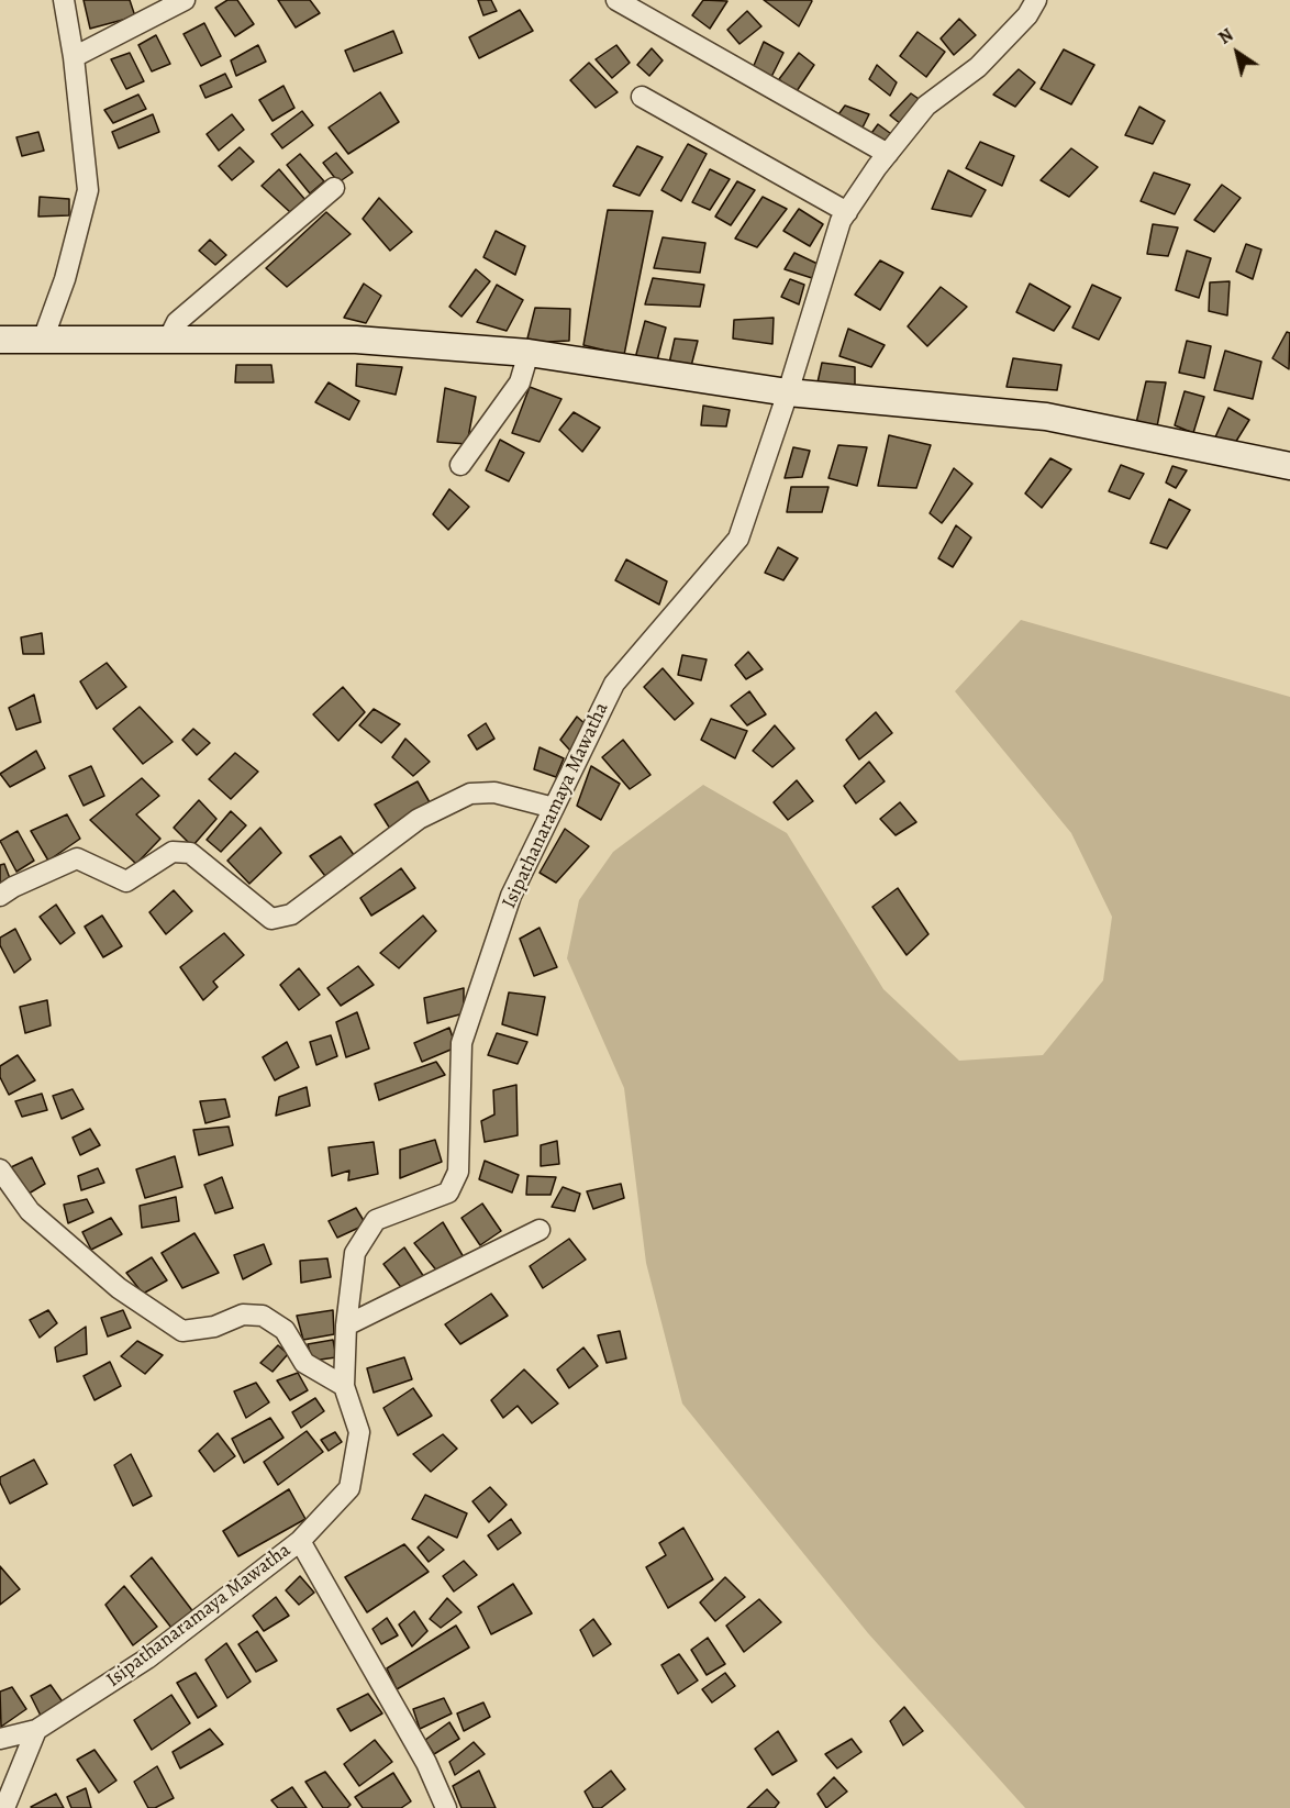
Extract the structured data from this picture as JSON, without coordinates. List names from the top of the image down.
{
  "streets": {
    "street": ["Isipathanaramaya Mawatha"]
  },
  "north": "top left"
}
